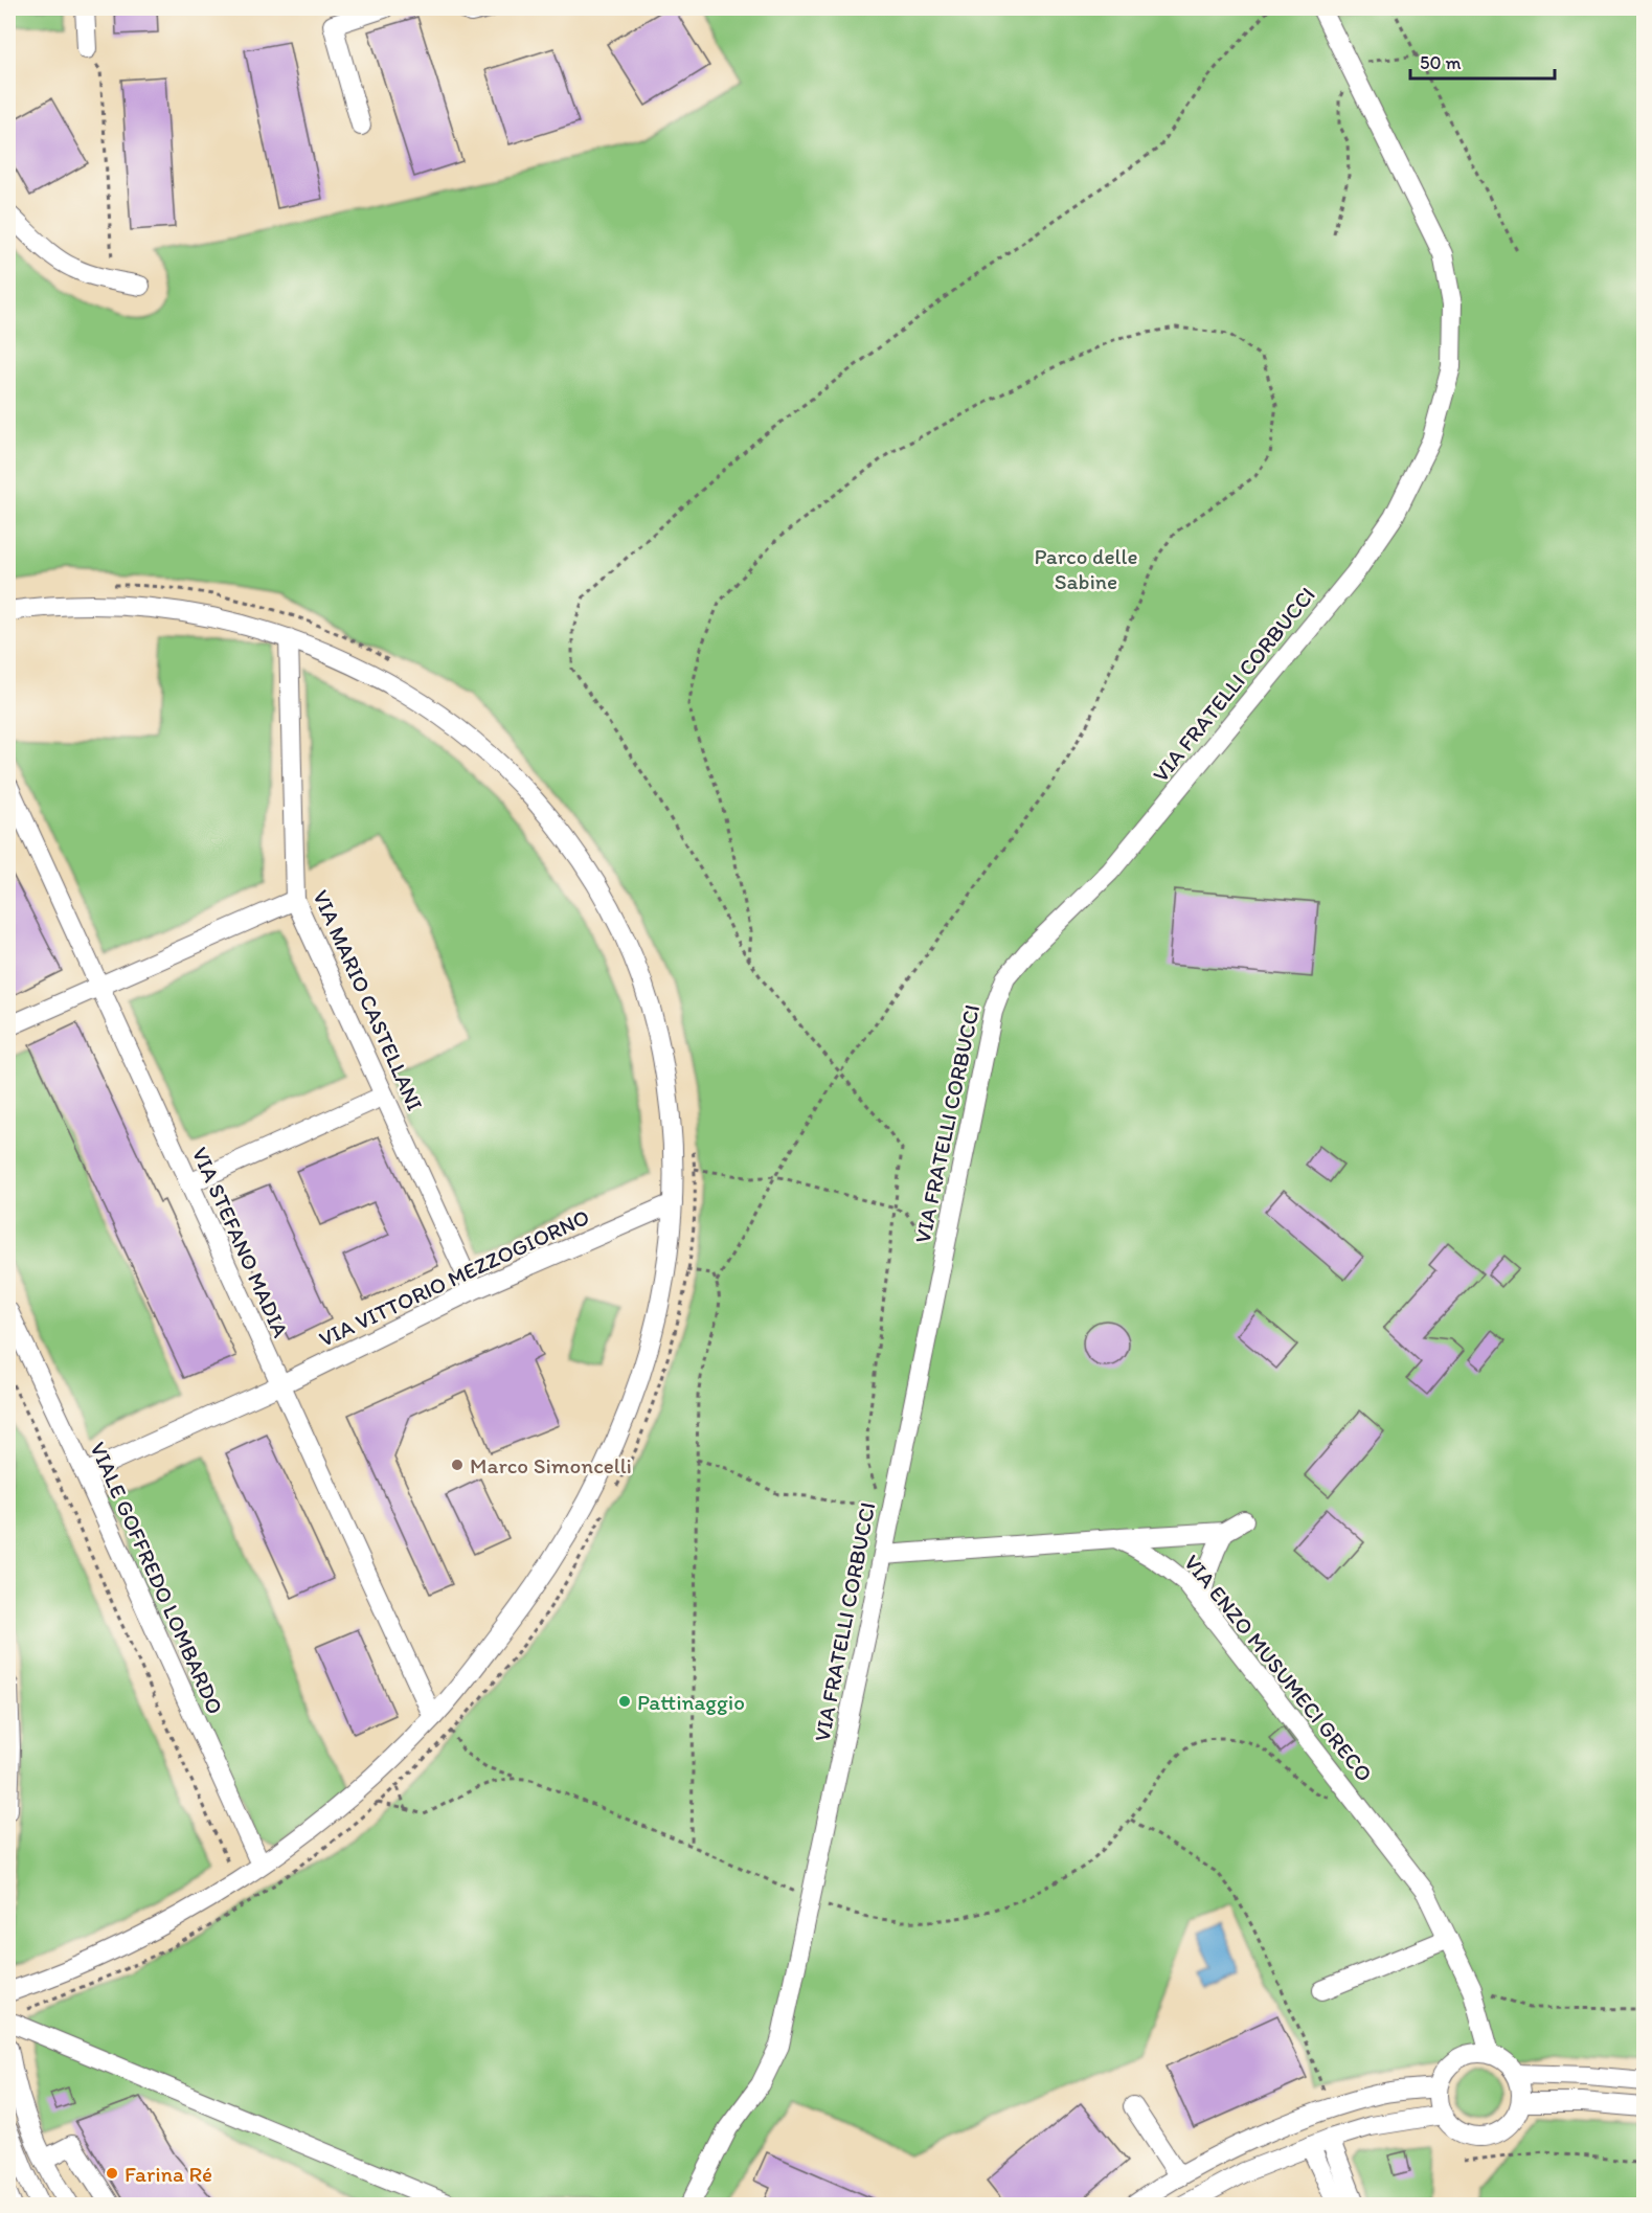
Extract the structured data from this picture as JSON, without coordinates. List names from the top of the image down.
{
  "streets": {
    "street": [
      "VIA FRATELLI CORBUCCI",
      "VIA MARIO CASTELLANI",
      "VIA STEFANO MADIA",
      "VIA VITTORIO MEZZOGIORNO",
      "VIALE GOFFREDO LOMBARDO",
      "VIA ENZO MUSUMECI GRECO"
    ]
  },
  "crossings": [
    ["VIA FRATELLI CORBUCCI", "VIA ENZO MUSUMECI GRECO"],
    ["VIA MARIO CASTELLANI", "VIA VITTORIO MEZZOGIORNO"],
    ["VIA STEFANO MADIA", "VIA VITTORIO MEZZOGIORNO"],
    ["VIA VITTORIO MEZZOGIORNO", "VIALE GOFFREDO LOMBARDO"]
  ],
  "parks": ["Parco delle Sabine"],
  "places": ["Marco Simoncelli", "Pattinaggio", "Farina Ré"],
  "scale_bar": "50 m"
}
